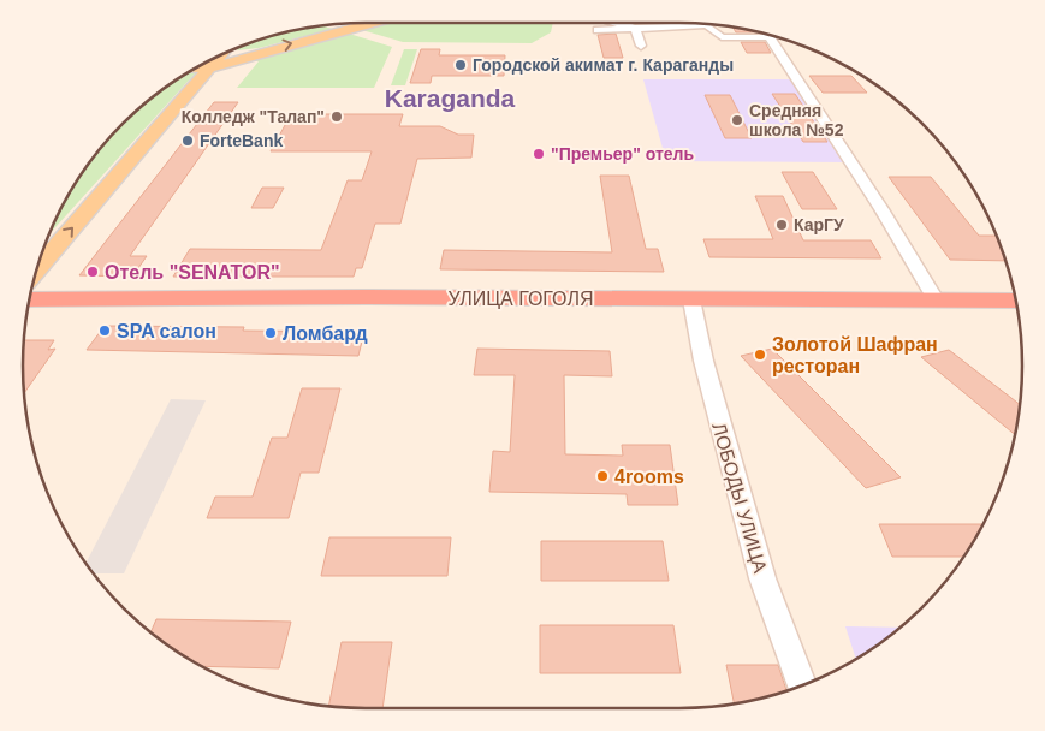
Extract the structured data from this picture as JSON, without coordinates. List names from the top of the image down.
{
  "streets": {
    "highway": ["УЛИЦА ГОГОЛЯ"],
    "street": ["ЛОБОДЫ УЛИЦА"]
  },
  "crossings": [
    ["УЛИЦА ГОГОЛЯ", "ЛОБОДЫ УЛИЦА"]
  ],
  "districts": ["Karaganda"],
  "places": [
    "Городской акимат г. Караганды",
    "Колледж \"Талап\"",
    "Средняя школа №52",
    "ForteBank",
    "\"Премьер\" отель",
    "КарГУ",
    "Отель \"SENATOR\"",
    "SPA салон",
    "Ломбард",
    "Золотой Шафран ресторан",
    "4rooms"
  ]
}
